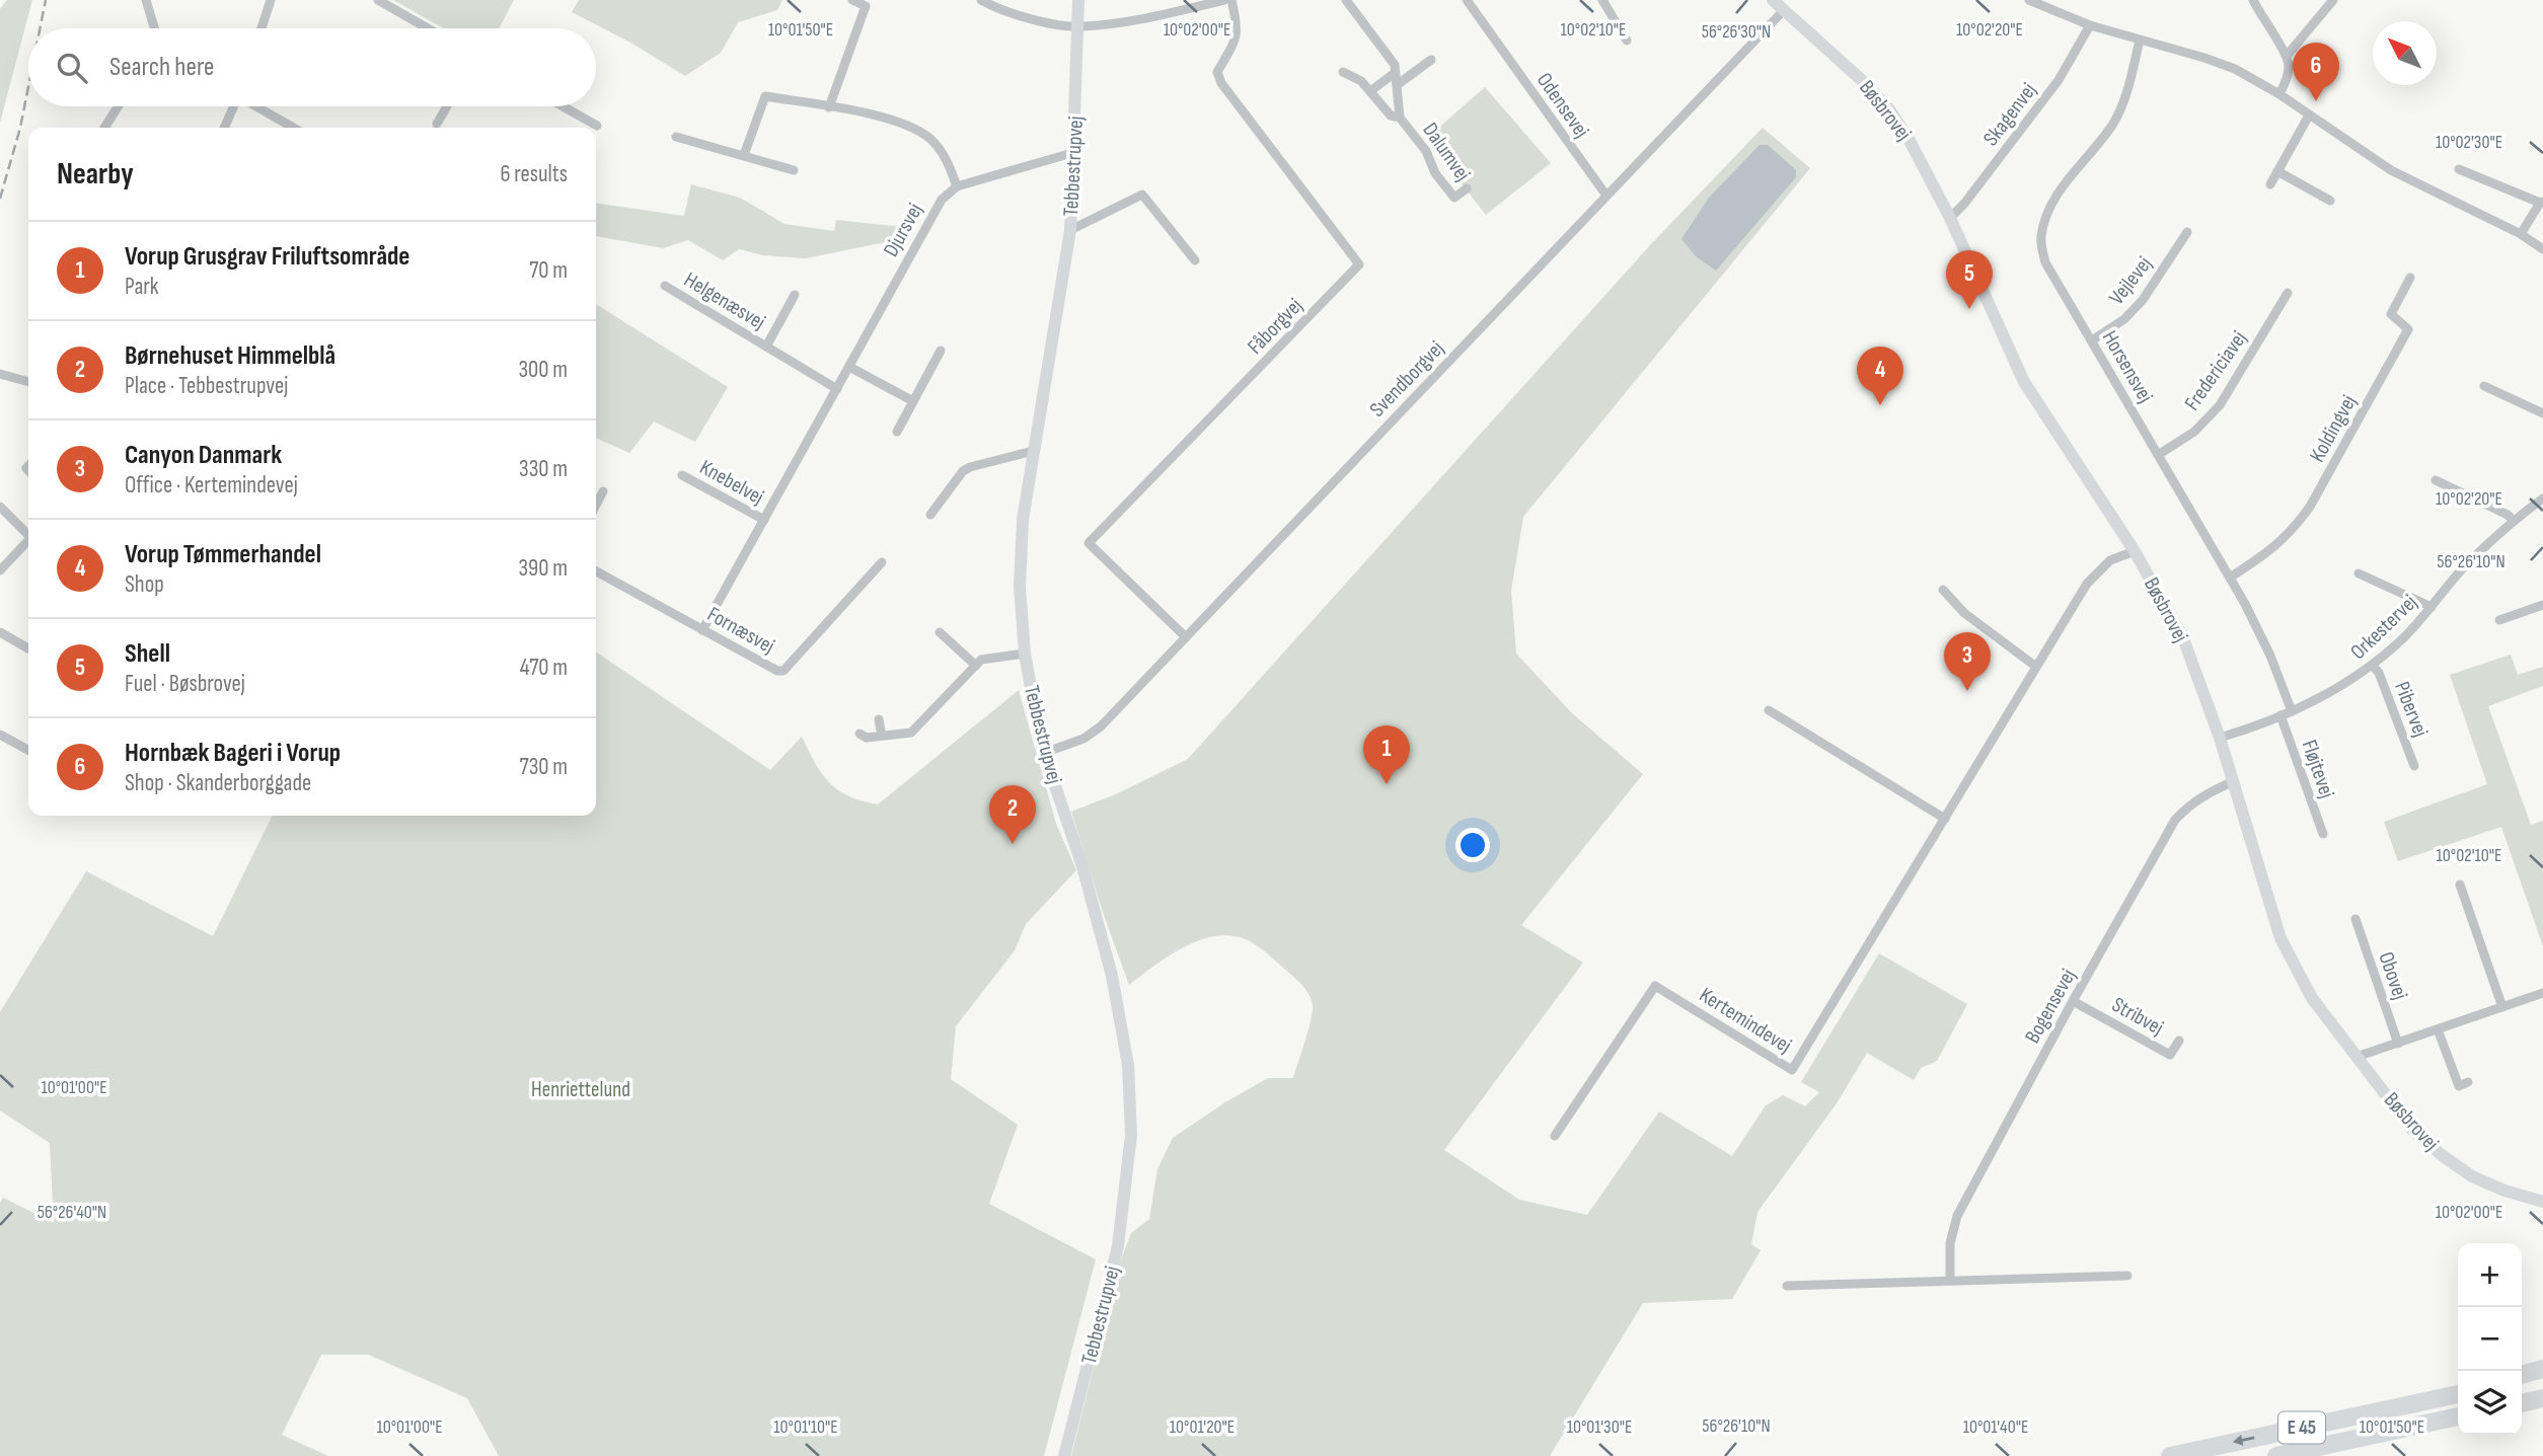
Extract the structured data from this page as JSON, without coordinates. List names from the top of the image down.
{
  "streets": {
    "highway": ["E 45"],
    "street": [
      "Odensevej",
      "Bøsbrovej",
      "Skagenvej",
      "Dalumvej",
      "Tebbestrupvej",
      "Djursvej",
      "Vejlevej",
      "Helgenæsvej",
      "Fåborgvej",
      "Horsensvej",
      "Fredericiavej",
      "Svendborgvej",
      "Koldingvej",
      "Knebelvej",
      "Orkestervej",
      "Fornæsvej",
      "Pibervej",
      "Fløjtevej",
      "Obovej",
      "Bogensevej",
      "Stribvej",
      "Kertemindevej"
    ]
  },
  "crossings": [
    ["Odensevej", "Svendborgvej"],
    ["Bøsbrovej", "Skagenvej"],
    ["Bøsbrovej", "Svendborgvej"],
    ["Bøsbrovej", "Orkestervej"],
    ["Bøsbrovej", "Bogensevej"],
    ["Bøsbrovej", "Kertemindevej"],
    ["Tebbestrupvej", "Svendborgvej"],
    ["Djursvej", "Helgenæsvej"],
    ["Djursvej", "Knebelvej"],
    ["Djursvej", "Fornæsvej"],
    ["Vejlevej", "Horsensvej"],
    ["Fåborgvej", "Svendborgvej"],
    ["Horsensvej", "Fredericiavej"],
    ["Horsensvej", "Koldingvej"],
    ["Horsensvej", "Orkestervej"],
    ["Orkestervej", "Pibervej"],
    ["Orkestervej", "Fløjtevej"],
    ["Bogensevej", "Stribvej"]
  ],
  "parks": ["Henriettelund"],
  "north": "top left",
  "page": {
    "search": "Search here",
    "pins": [
      "6",
      "5",
      "4",
      "3",
      "1",
      "2"
    ],
    "heading": ["Nearby", "6 results"],
    "list": [
      {
        "mark": "1",
        "name": "Vorup Grusgrav Friluftsområde",
        "note": "Park",
        "value": "70 m"
      },
      {
        "mark": "2",
        "name": "Børnehuset Himmelblå",
        "note": "Place · Tebbestrupvej",
        "value": "300 m"
      },
      {
        "mark": "3",
        "name": "Canyon Danmark",
        "note": "Office · Kertemindevej",
        "value": "330 m"
      },
      {
        "mark": "4",
        "name": "Vorup Tømmerhandel",
        "note": "Shop",
        "value": "390 m"
      },
      {
        "mark": "5",
        "name": "Shell",
        "note": "Fuel · Bøsbrovej",
        "value": "470 m"
      },
      {
        "mark": "6",
        "name": "Hornbæk Bageri i Vorup",
        "note": "Shop · Skanderborggade",
        "value": "730 m"
      }
    ],
    "map_buttons": ["+", "−"]
  },
  "coordinates": [
    "10°01'50\"E",
    "10°02'00\"E",
    "10°02'10\"E",
    "10°02'20\"E",
    "56°26'30\"N",
    "10°02'30\"E",
    "56°26'10\"N",
    "10°01'00\"E",
    "56°26'40\"N",
    "10°01'10\"E",
    "10°01'20\"E",
    "10°01'30\"E",
    "10°01'40\"E"
  ]
}
